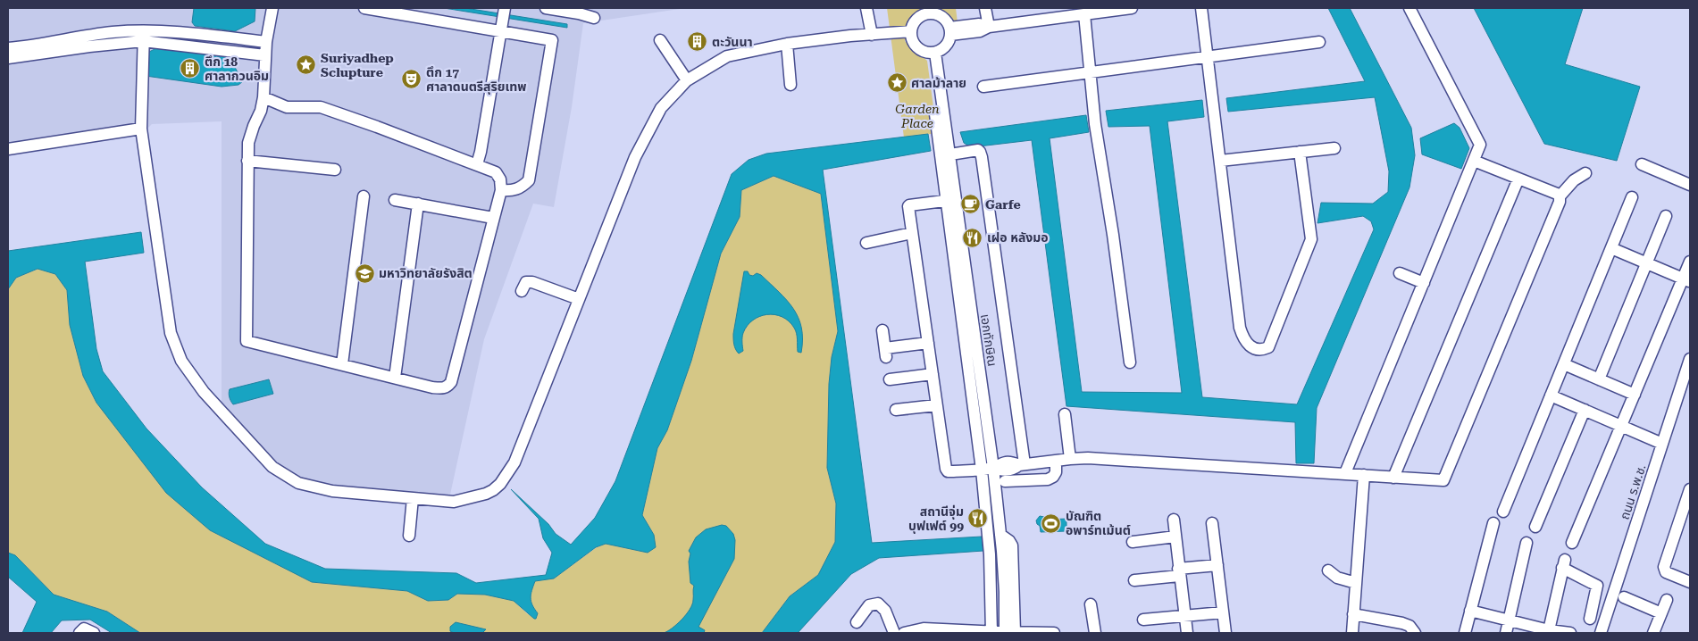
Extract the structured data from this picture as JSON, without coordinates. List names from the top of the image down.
{
  "streets": {
    "street": ["เอกทักษิณ", "ถนน ร.พ.ช."]
  },
  "parks": ["Garden Place"],
  "places": {
    "building": ["ตะวันนา", "ตึก 18 ศาลากวนอิม"],
    "place": ["Suriyadhep Sclupture", "ศาลม้าลาย"],
    "theatre": ["ตึก 17 ศาลาดนตรีสุริยเทพ"],
    "cafe": ["Garfe"],
    "restaurant": ["เฝอ หลังมอ", "สถานีจุ่ม บุฟเฟต์ 99"],
    "school or university": ["มหาวิทยาลัยรังสิต"],
    "sports": ["บัณฑิต อพาร์ทเม้นต์"]
  }
}
